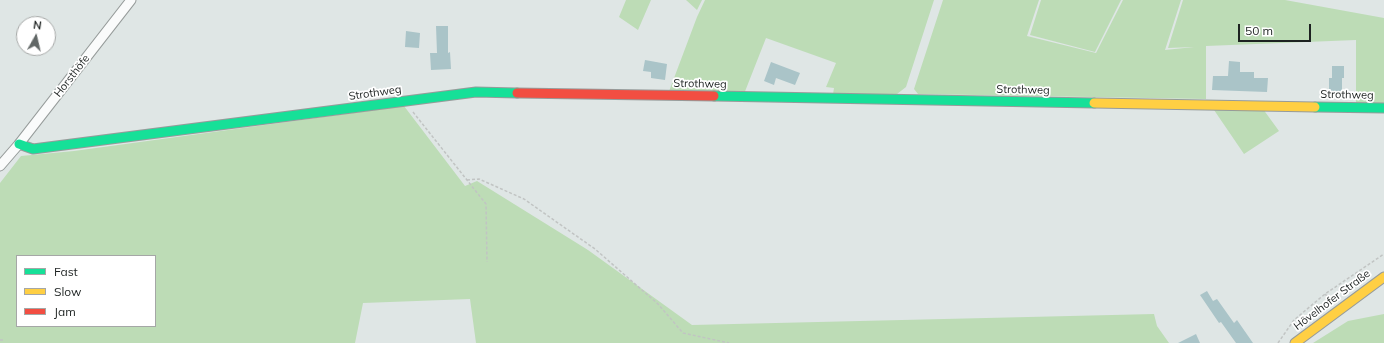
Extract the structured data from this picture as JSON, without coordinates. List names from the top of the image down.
{
  "streets": {
    "street": ["Horsthöfe", "Strothweg", "Hövelhofer Straße"]
  },
  "crossings": [
    ["Horsthöfe", "Strothweg"]
  ],
  "legend": ["Fast", "Slow", "Jam"],
  "scale_bar": "50 m",
  "north": "top"
}
